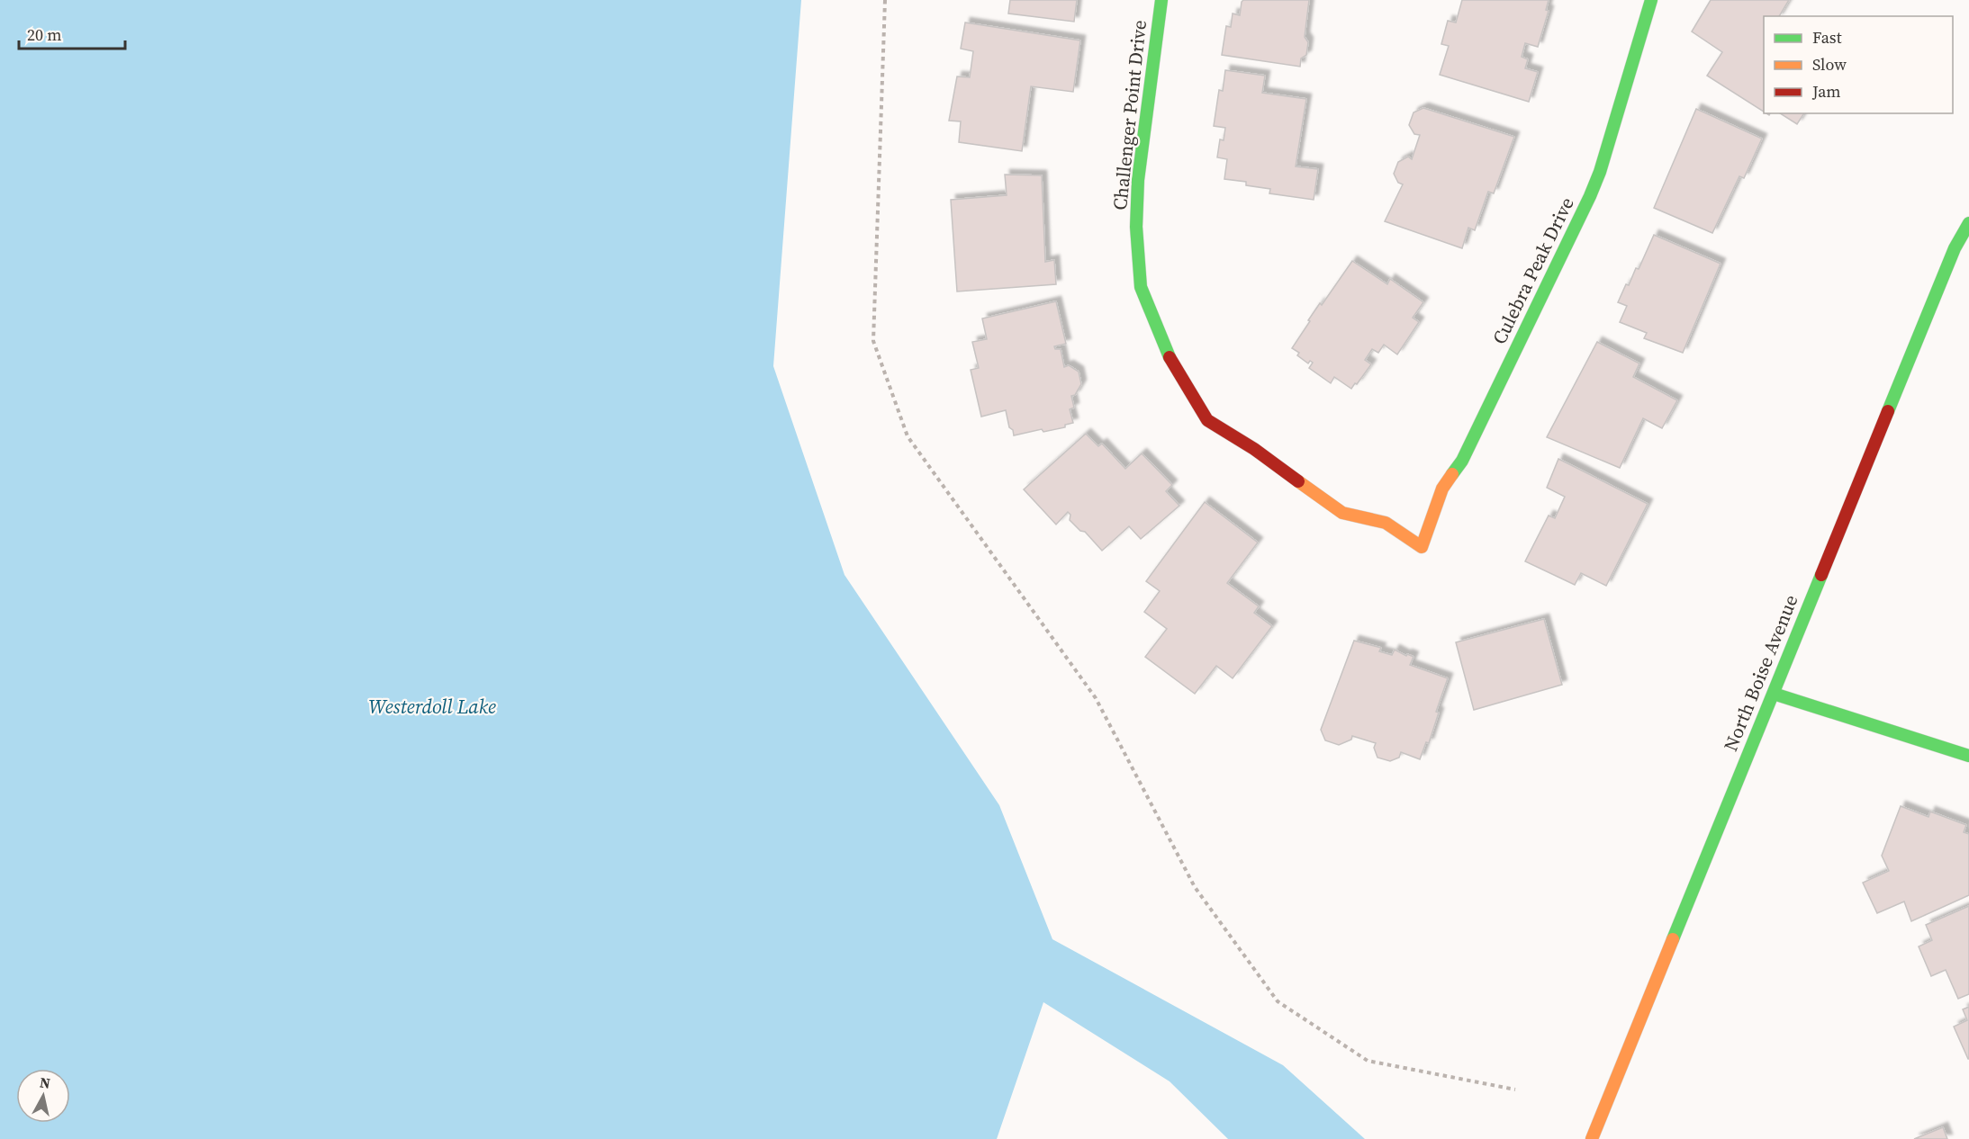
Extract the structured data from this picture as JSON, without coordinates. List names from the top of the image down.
{
  "streets": {
    "street": ["Challenger Point Drive", "Culebra Peak Drive", "North Boise Avenue"]
  },
  "crossings": [
    ["Challenger Point Drive", "Culebra Peak Drive"]
  ],
  "water": ["Westerdoll Lake"],
  "legend": ["Fast", "Slow", "Jam"],
  "scale_bar": "20 m",
  "north": "top"
}
